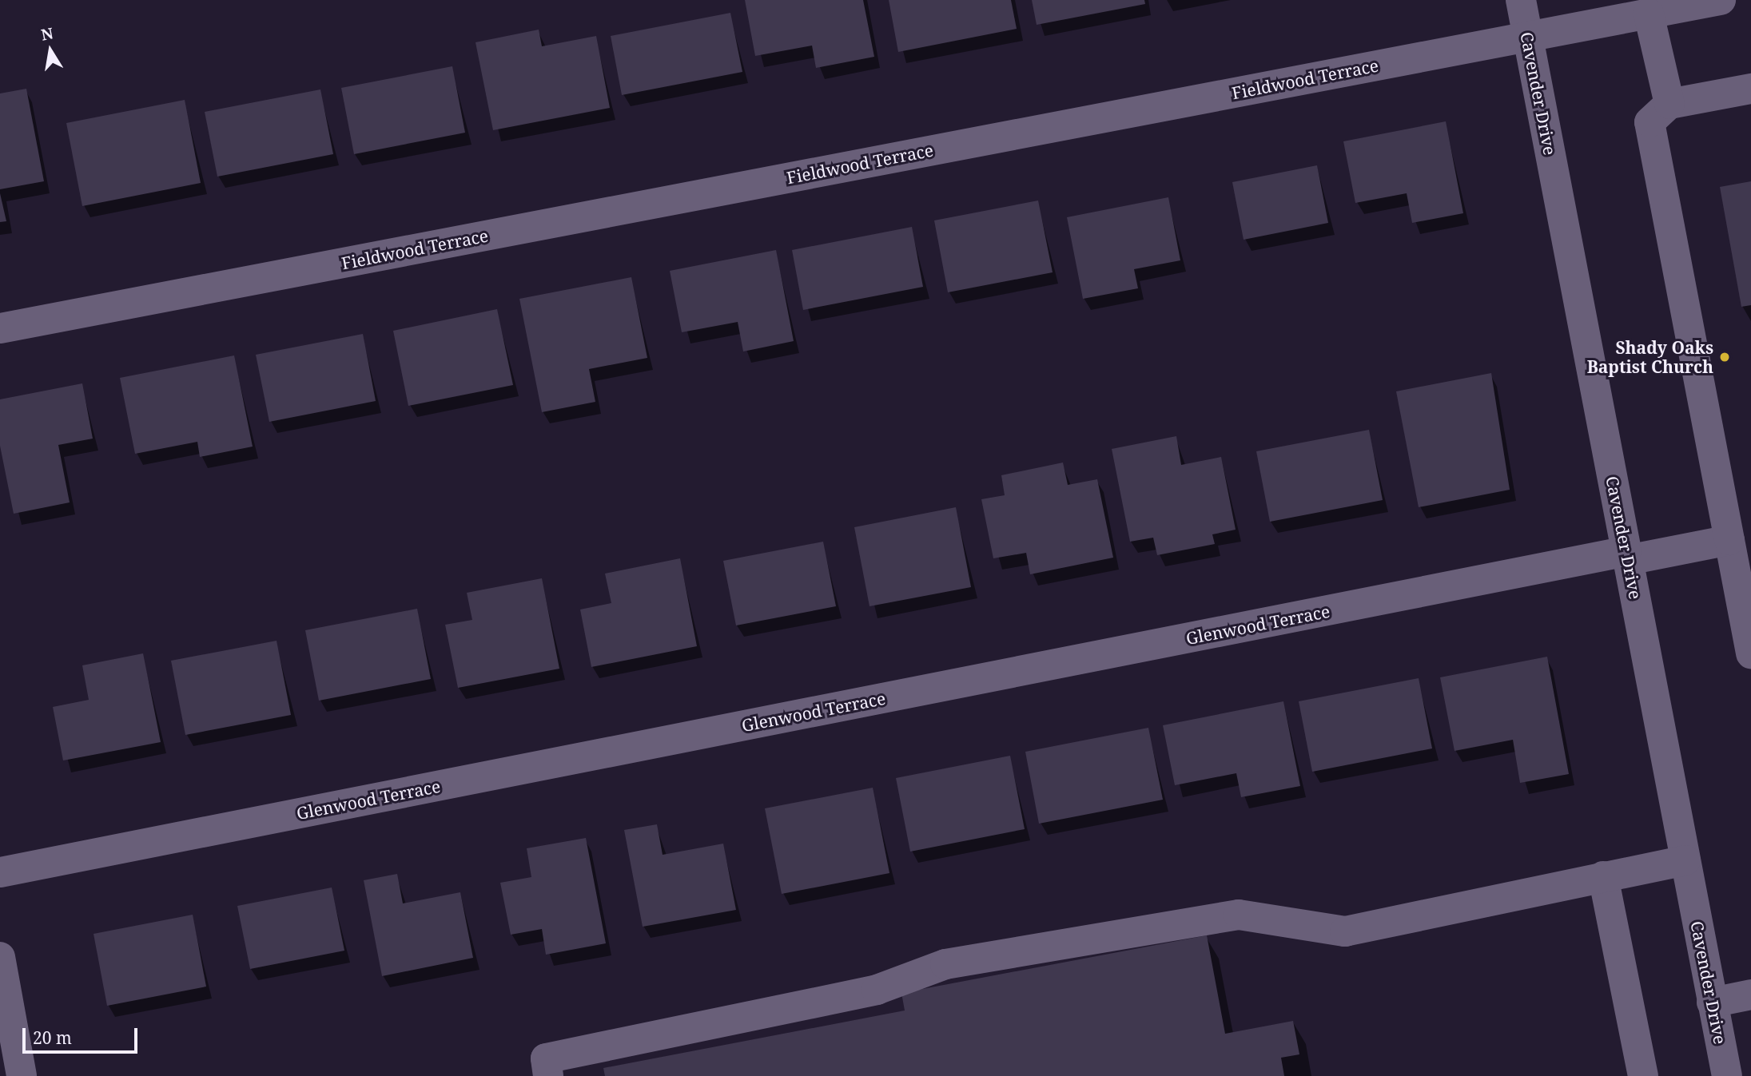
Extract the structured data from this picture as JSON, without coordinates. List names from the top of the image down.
{
  "streets": {
    "street": ["Fieldwood Terrace", "Cavender Drive", "Glenwood Terrace"]
  },
  "crossings": [
    ["Fieldwood Terrace", "Cavender Drive"],
    ["Cavender Drive", "Glenwood Terrace"]
  ],
  "places": ["Shady Oaks Baptist Church"],
  "scale_bar": "20 m",
  "north": "top"
}
